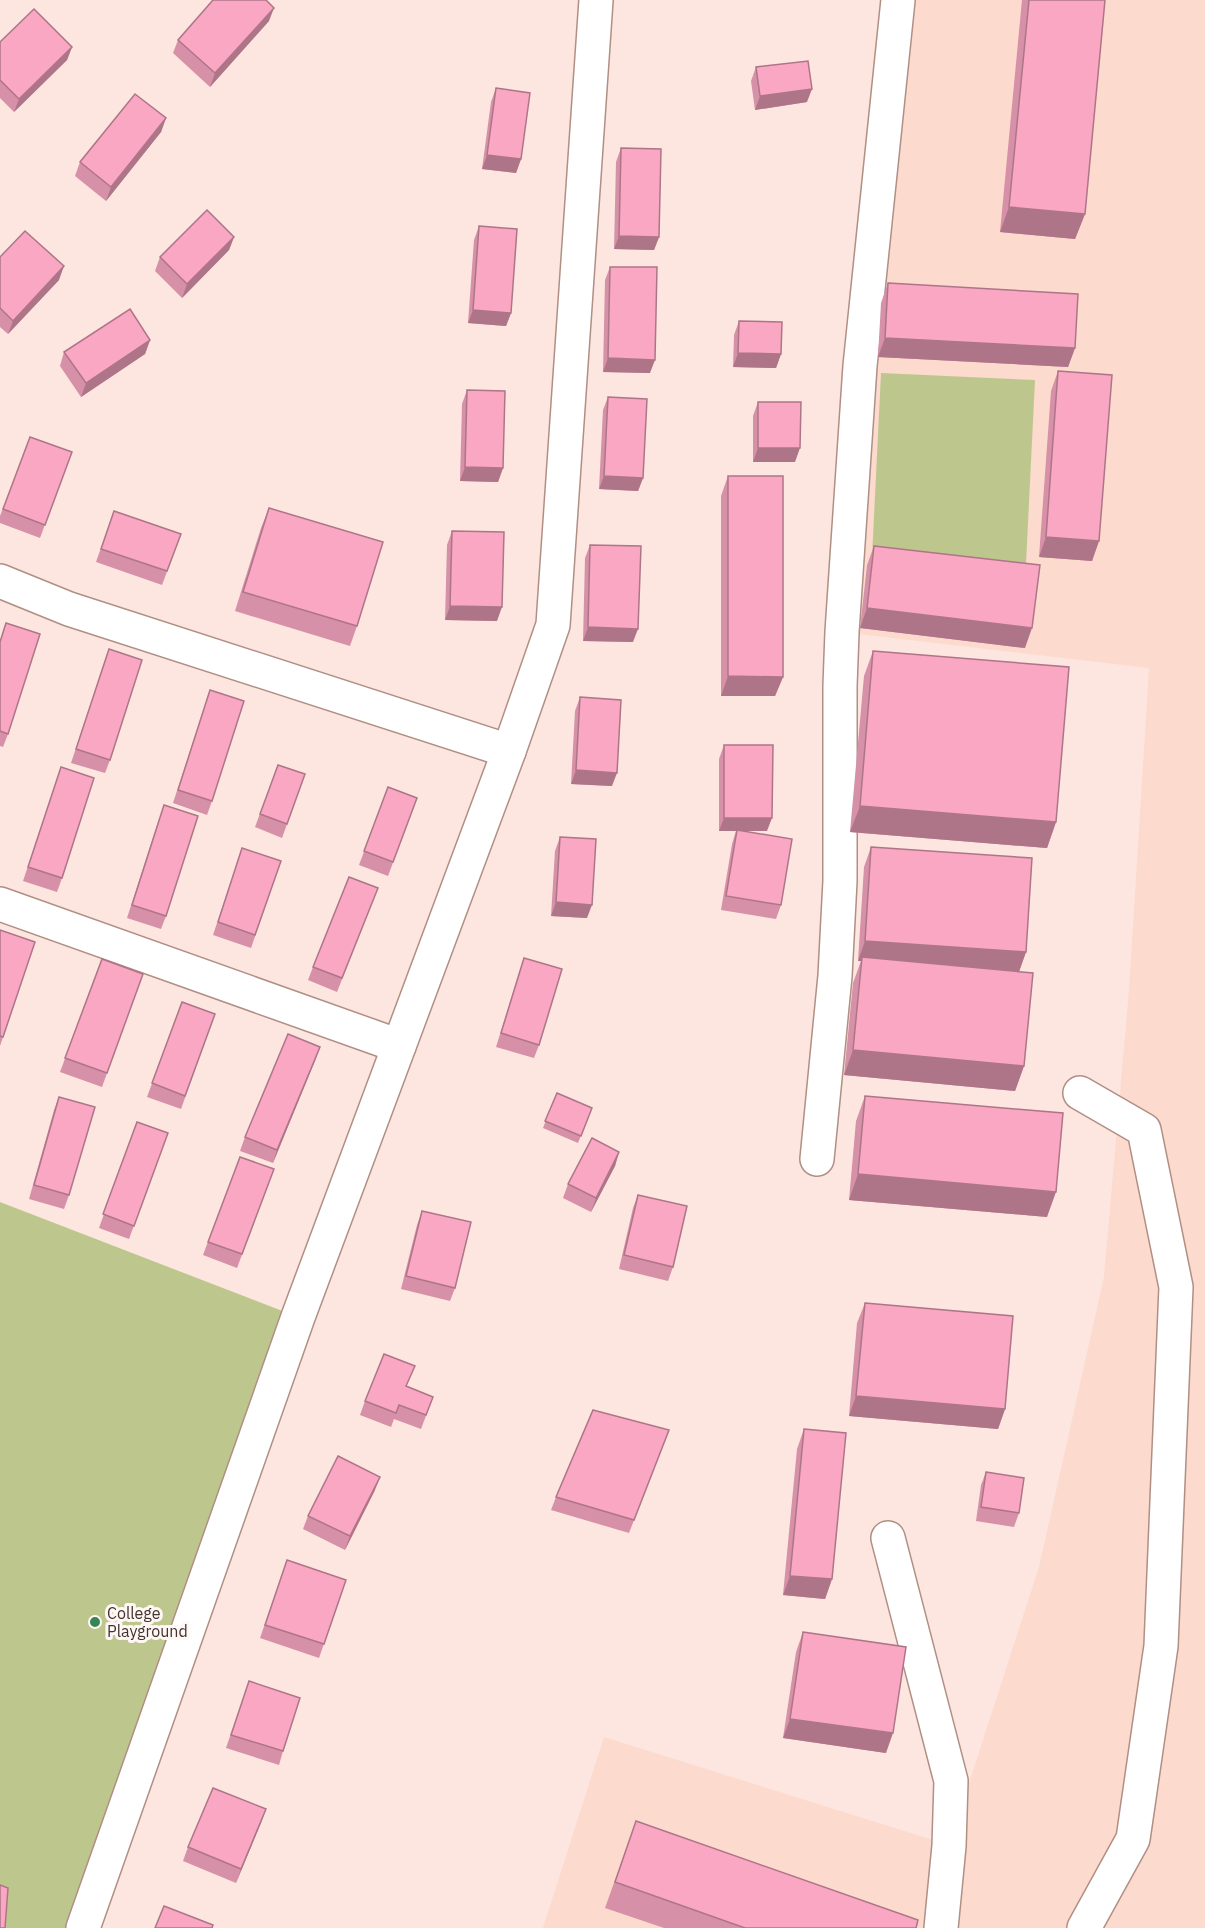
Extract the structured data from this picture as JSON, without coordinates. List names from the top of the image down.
{
  "places": ["College Playground"]
}
